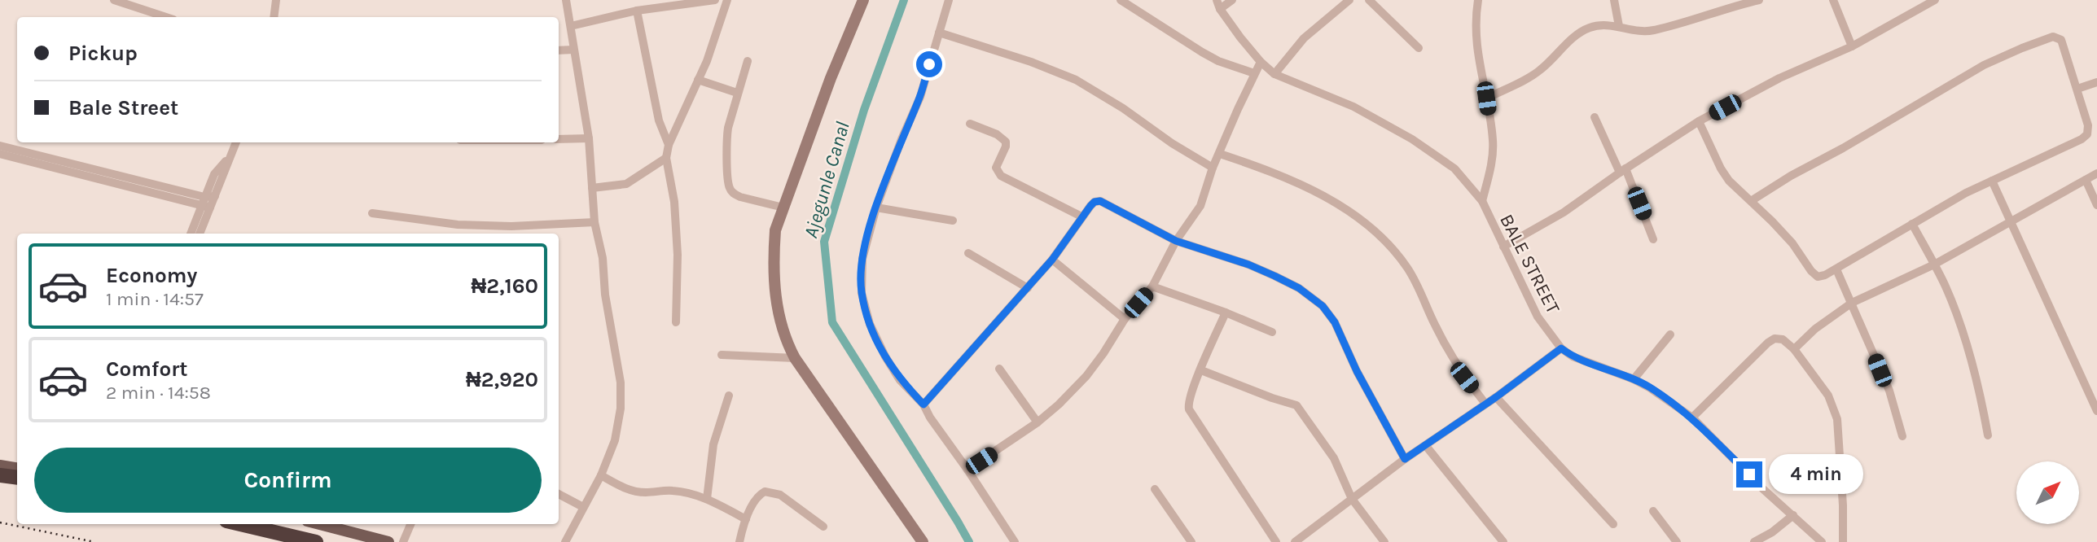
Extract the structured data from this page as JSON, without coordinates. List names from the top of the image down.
{
  "streets": {
    "street": ["BALE STREET"]
  },
  "water": ["Ajegunle Canal"],
  "north": "top right",
  "page": {
    "banner": ["Pickup", "Bale Street"],
    "list": [
      {
        "name": "Economy",
        "note": "1 min · 14:57",
        "value": "₦2,160"
      },
      {
        "name": "Comfort",
        "note": "2 min · 14:58",
        "value": "₦2,920"
      }
    ],
    "buttons": "Confirm",
    "bubble": "4 min"
  }
}
